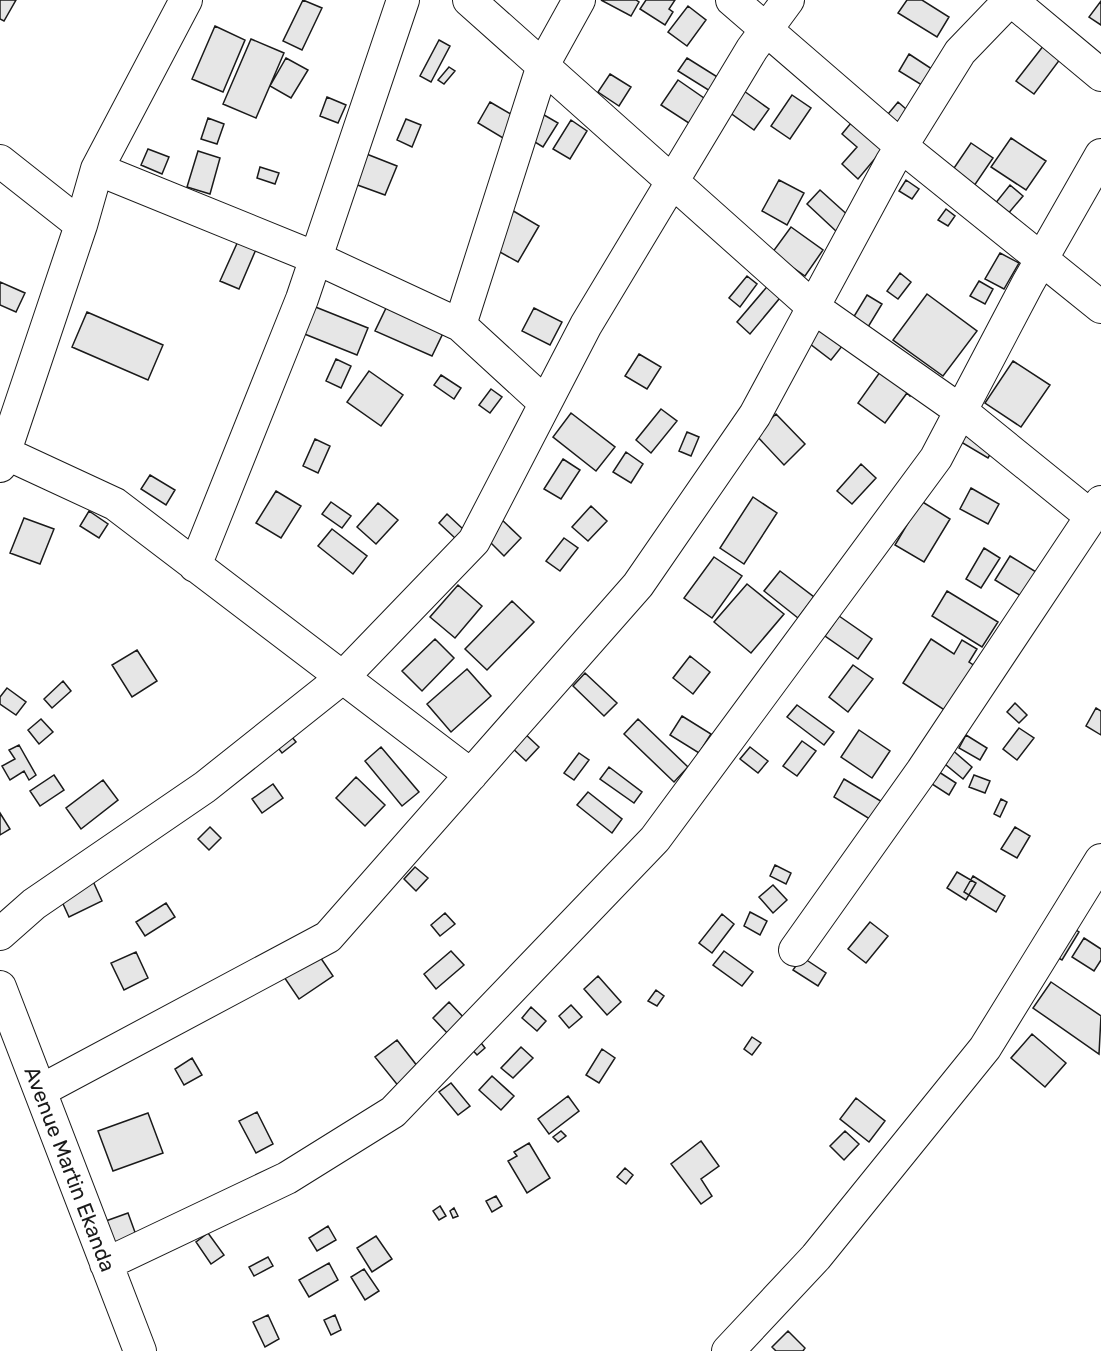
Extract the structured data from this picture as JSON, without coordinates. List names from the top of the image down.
{
  "streets": {
    "street": ["Avenue Martin Ekanda"]
  }
}
